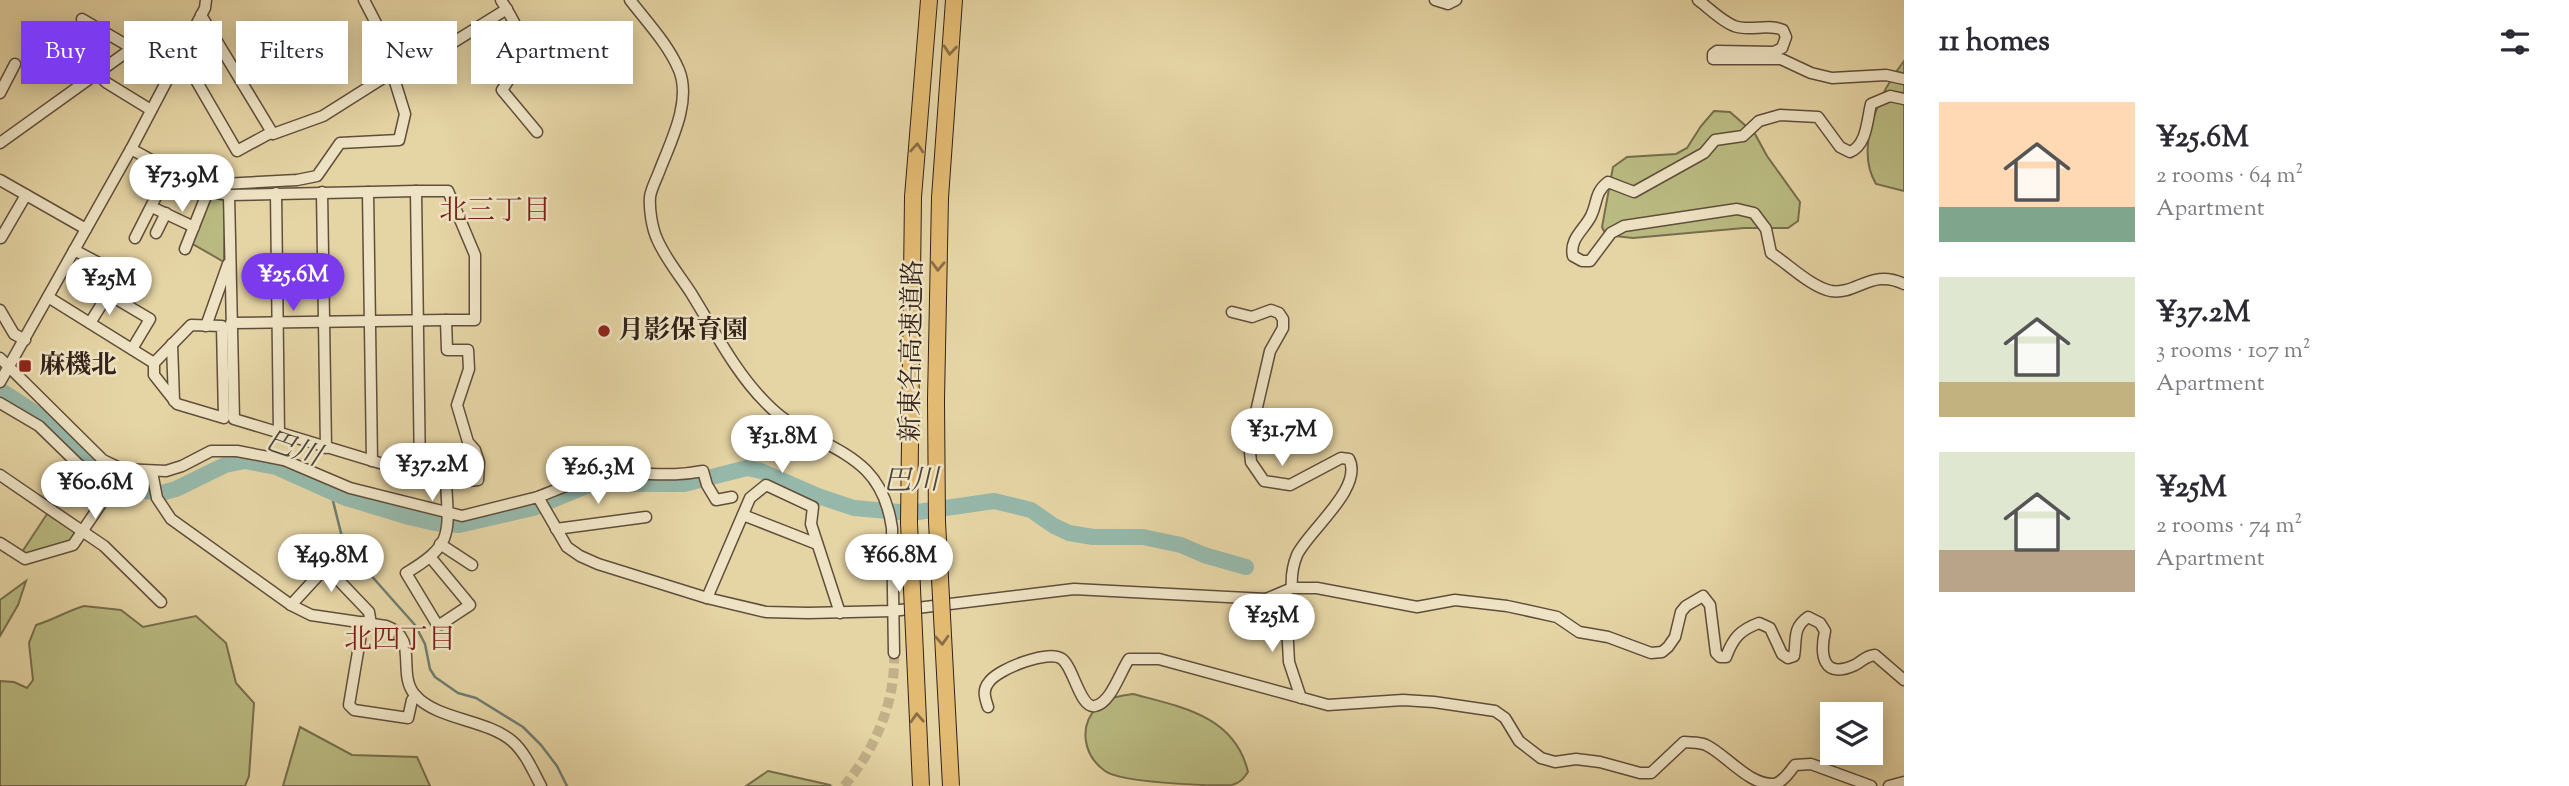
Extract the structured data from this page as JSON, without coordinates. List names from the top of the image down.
{
  "streets": {
    "highway": ["新東名高速道路"]
  },
  "districts": ["北三丁目", "北四丁目"],
  "water": ["巴川"],
  "places": {
    "other": ["月影保育園"],
    "transit": ["麻機北"]
  },
  "page": {
    "heading": "11 homes",
    "chip": [
      "Buy",
      "Rent",
      "Filters",
      "New",
      "Apartment"
    ],
    "list": [
      {
        "name": "¥25.6M",
        "note": "2 rooms · 64 m² · Apartment"
      },
      {
        "name": "¥37.2M",
        "note": "3 rooms · 107 m² · Apartment"
      },
      {
        "name": "¥25M",
        "note": "2 rooms · 74 m² · Apartment"
      }
    ],
    "price": [
      "¥73.9M",
      "¥25.6M",
      "¥25M",
      "¥31.7M",
      "¥31.8M",
      "¥37.2M",
      "¥26.3M",
      "¥60.6M",
      "¥49.8M",
      "¥66.8M",
      "¥25M"
    ]
  }
}
